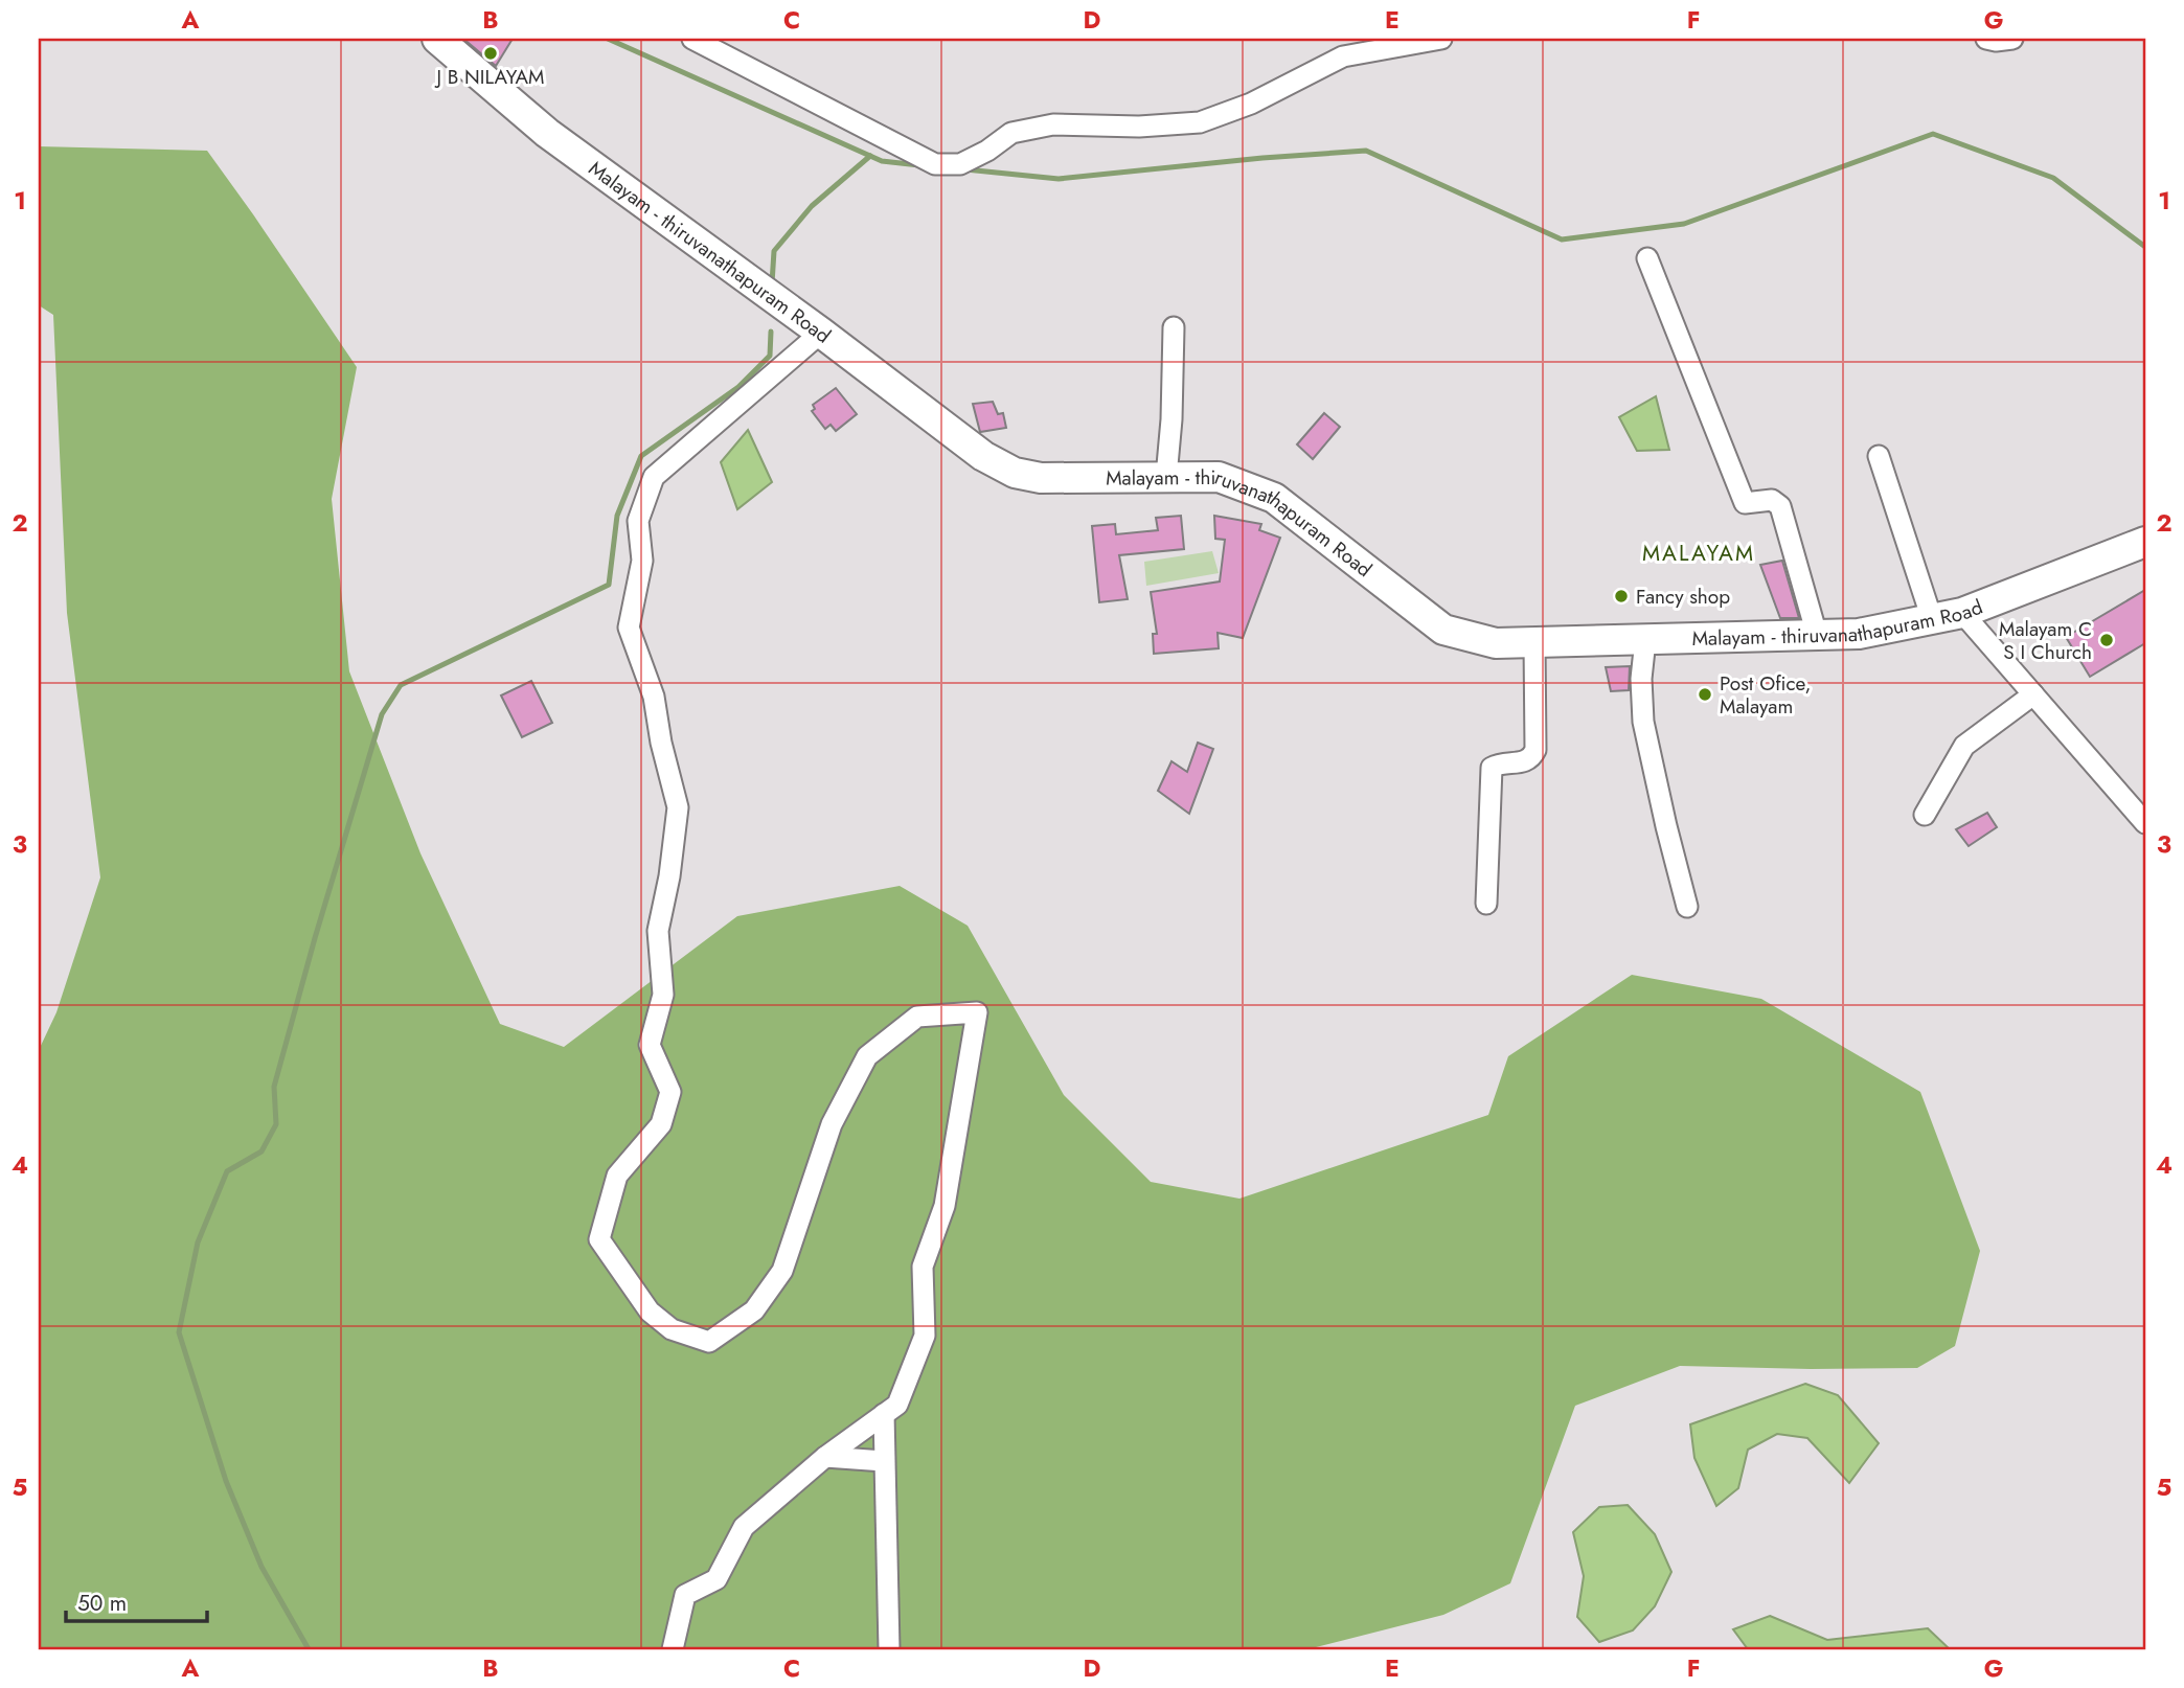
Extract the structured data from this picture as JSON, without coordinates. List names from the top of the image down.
{
  "streets": {
    "main road": ["Malayam - thiruvanathapuram Road"]
  },
  "districts": ["MALAYAM"],
  "places": [
    "J B NILAYAM",
    "Fancy shop",
    "Malayam C S I Church",
    "Post Ofice, Malayam"
  ],
  "scale_bar": "50 m",
  "grid": {
    "columns": [
      "A",
      "B",
      "C",
      "D",
      "E",
      "F",
      "G"
    ],
    "rows": [
      "1",
      "2",
      "3",
      "4",
      "5"
    ]
  }
}
